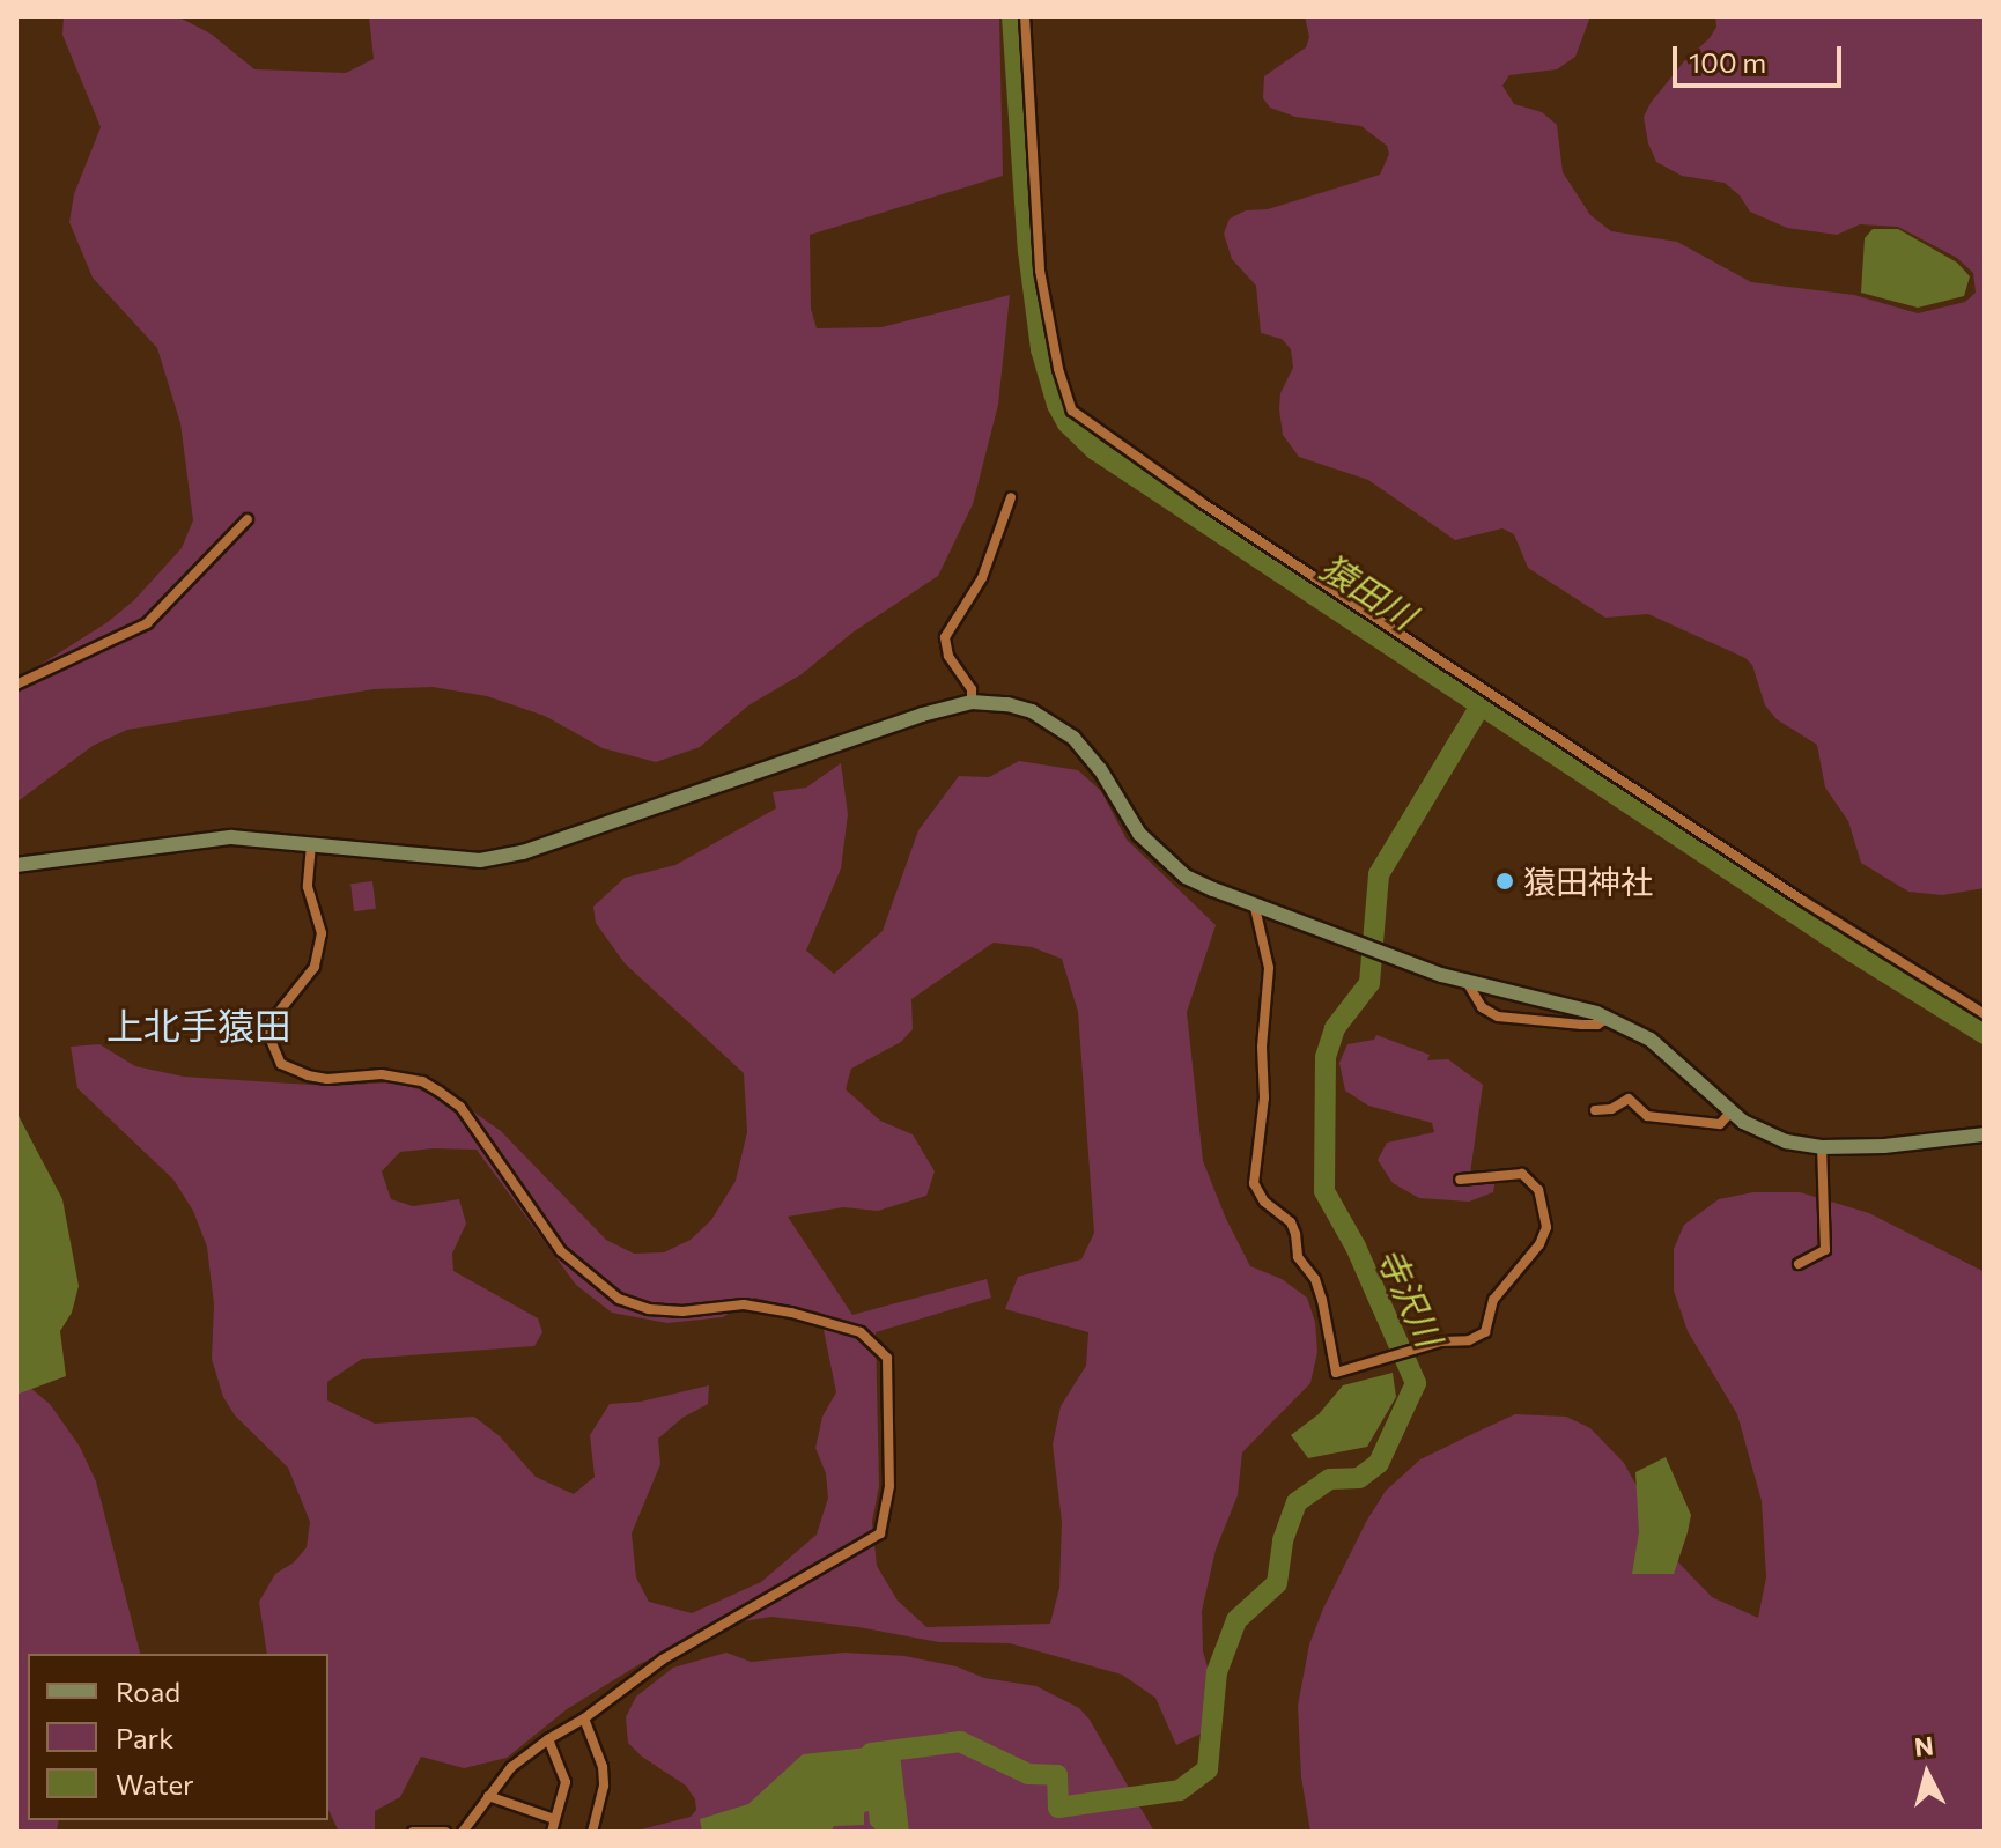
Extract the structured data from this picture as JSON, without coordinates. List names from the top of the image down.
{
  "districts": ["上北手猿田"],
  "water": ["猿田川", "寺沢川"],
  "places": ["猿田神社"],
  "legend": ["Road", "Park", "Water"],
  "scale_bar": "100 m",
  "north": "top"
}
